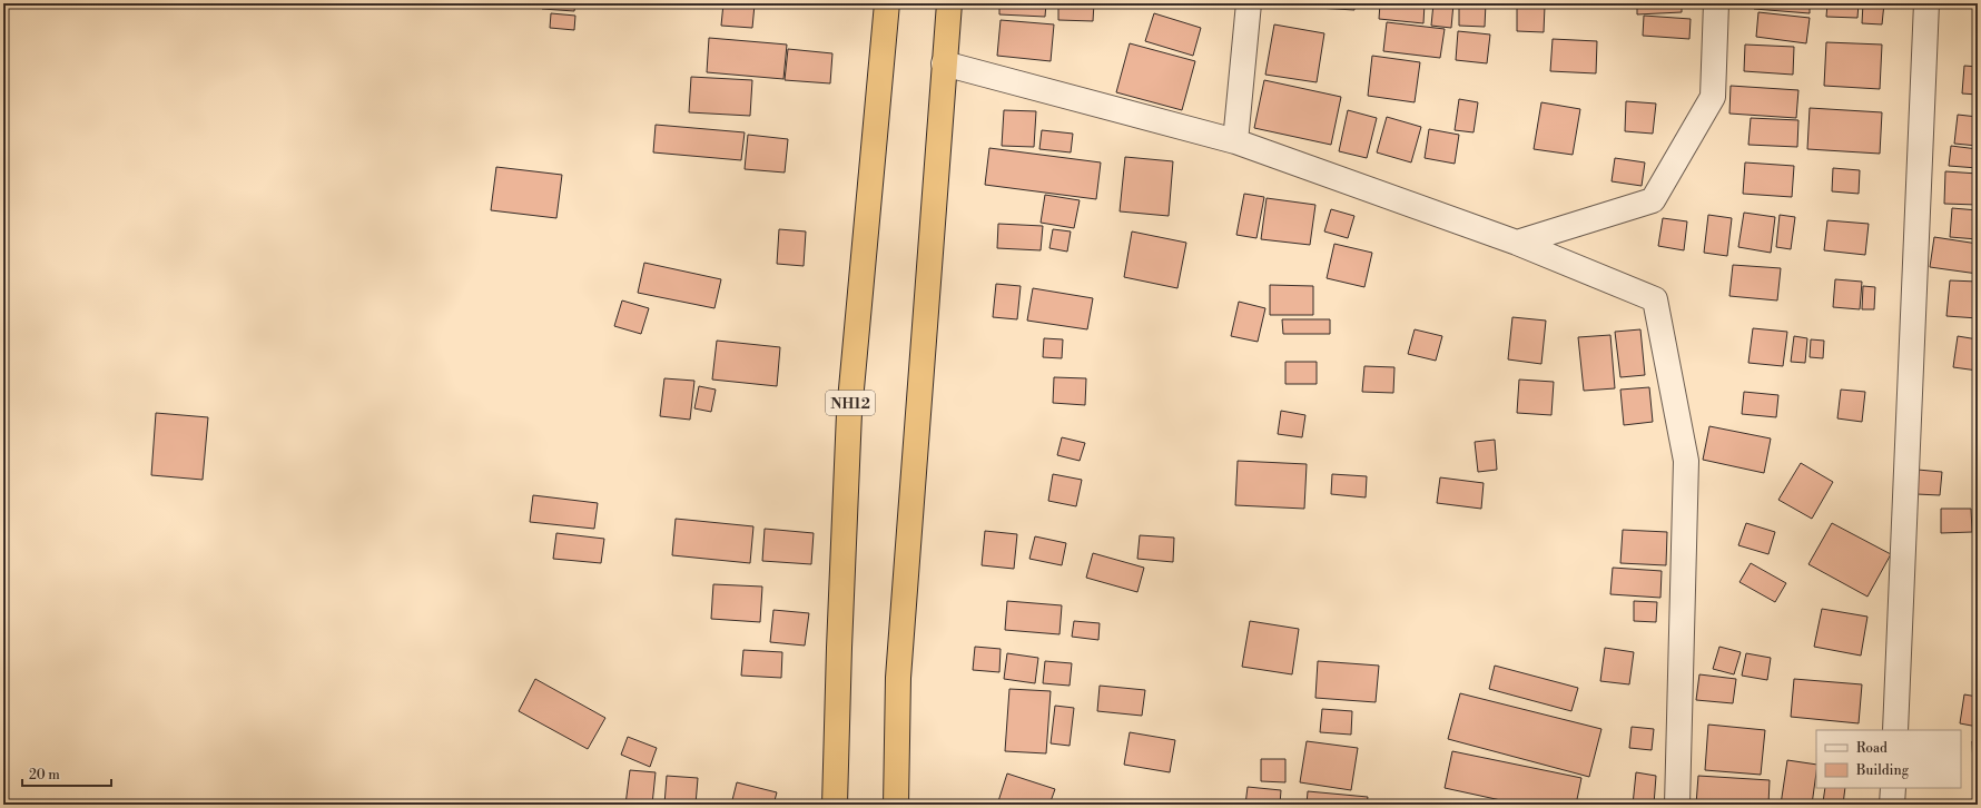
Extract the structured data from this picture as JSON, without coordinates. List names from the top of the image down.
{
  "streets": {
    "highway": ["NH12"]
  },
  "legend": ["Road", "Building"],
  "scale_bar": "20 m"
}
